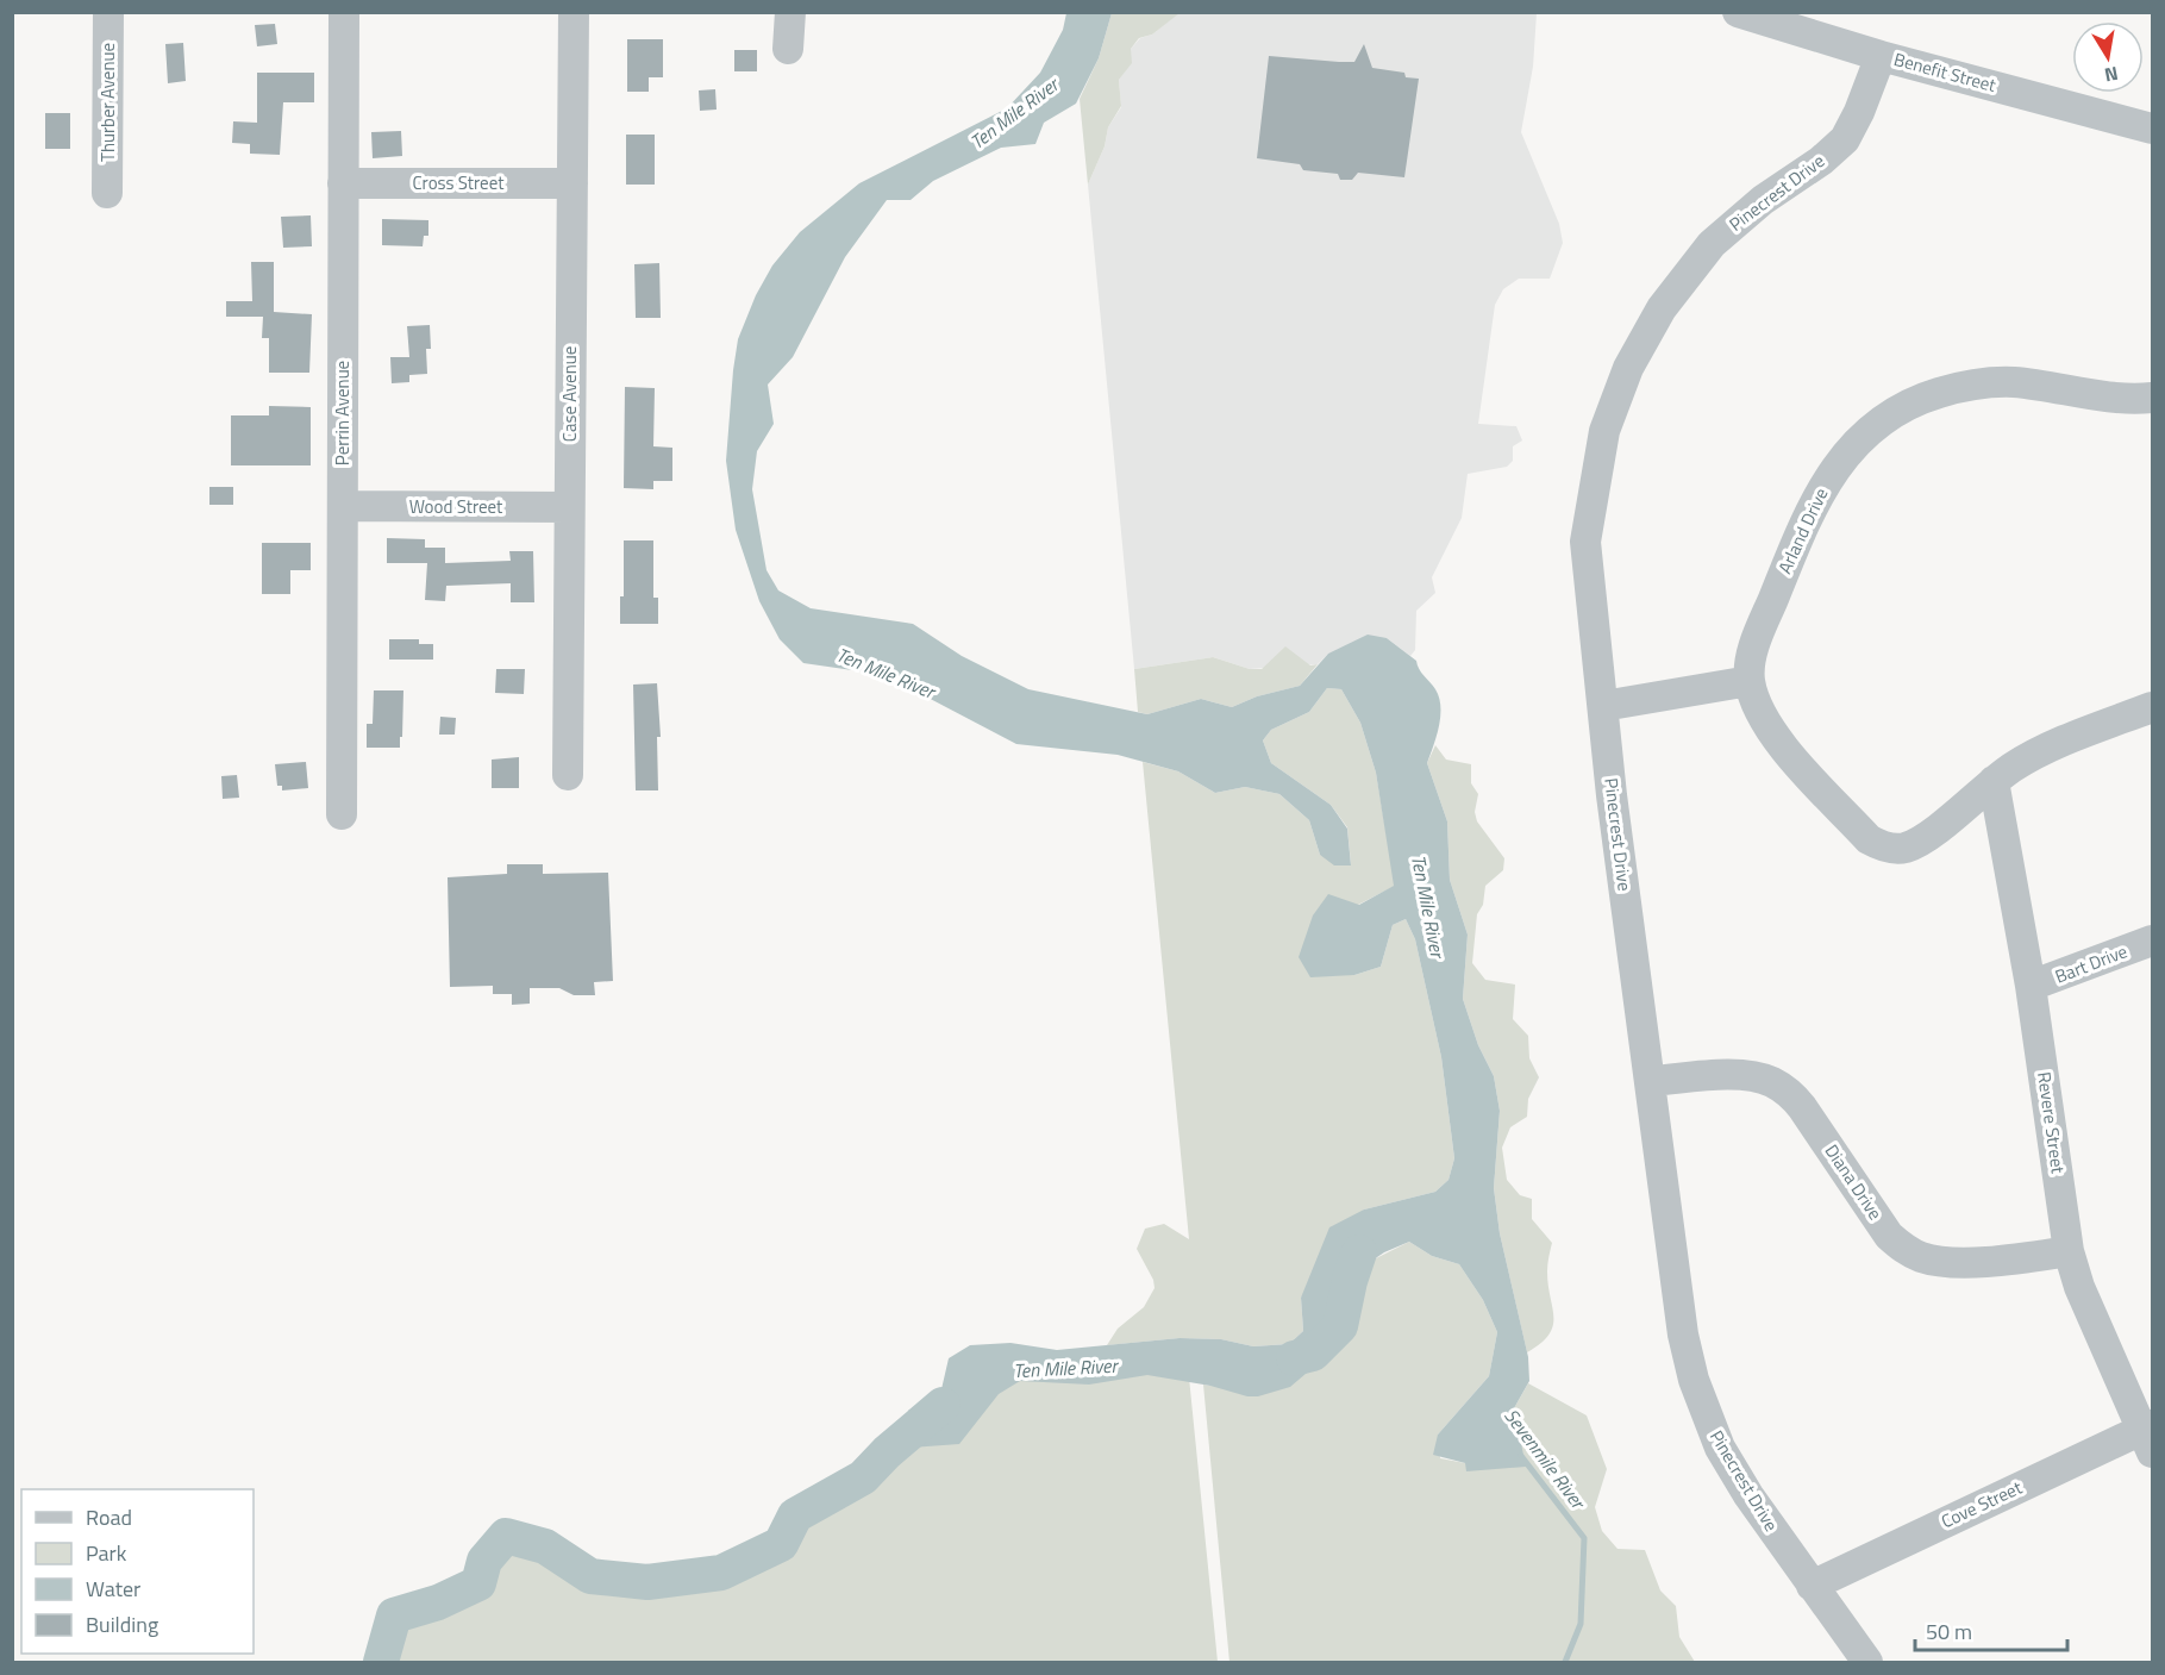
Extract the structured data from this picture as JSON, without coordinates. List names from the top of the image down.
{
  "streets": {
    "street": [
      "Benefit Street",
      "Thurber Avenue",
      "Cross Street",
      "Pinecrest Drive",
      "Case Avenue",
      "Perrin Avenue",
      "Wood Street",
      "Arland Drive",
      "Bart Drive",
      "Revere Street",
      "Diana Drive",
      "Cove Street"
    ]
  },
  "crossings": [
    ["Benefit Street", "Pinecrest Drive"],
    ["Cross Street", "Case Avenue"],
    ["Cross Street", "Perrin Avenue"],
    ["Pinecrest Drive", "Diana Drive"],
    ["Pinecrest Drive", "Cove Street"],
    ["Case Avenue", "Wood Street"],
    ["Perrin Avenue", "Wood Street"],
    ["Arland Drive", "Revere Street"],
    ["Bart Drive", "Revere Street"],
    ["Revere Street", "Diana Drive"],
    ["Revere Street", "Cove Street"]
  ],
  "water": ["Ten Mile River", "Sevenmile River"],
  "legend": [
    "Road",
    "Park",
    "Water",
    "Building"
  ],
  "scale_bar": "50 m",
  "north": "bottom"
}
